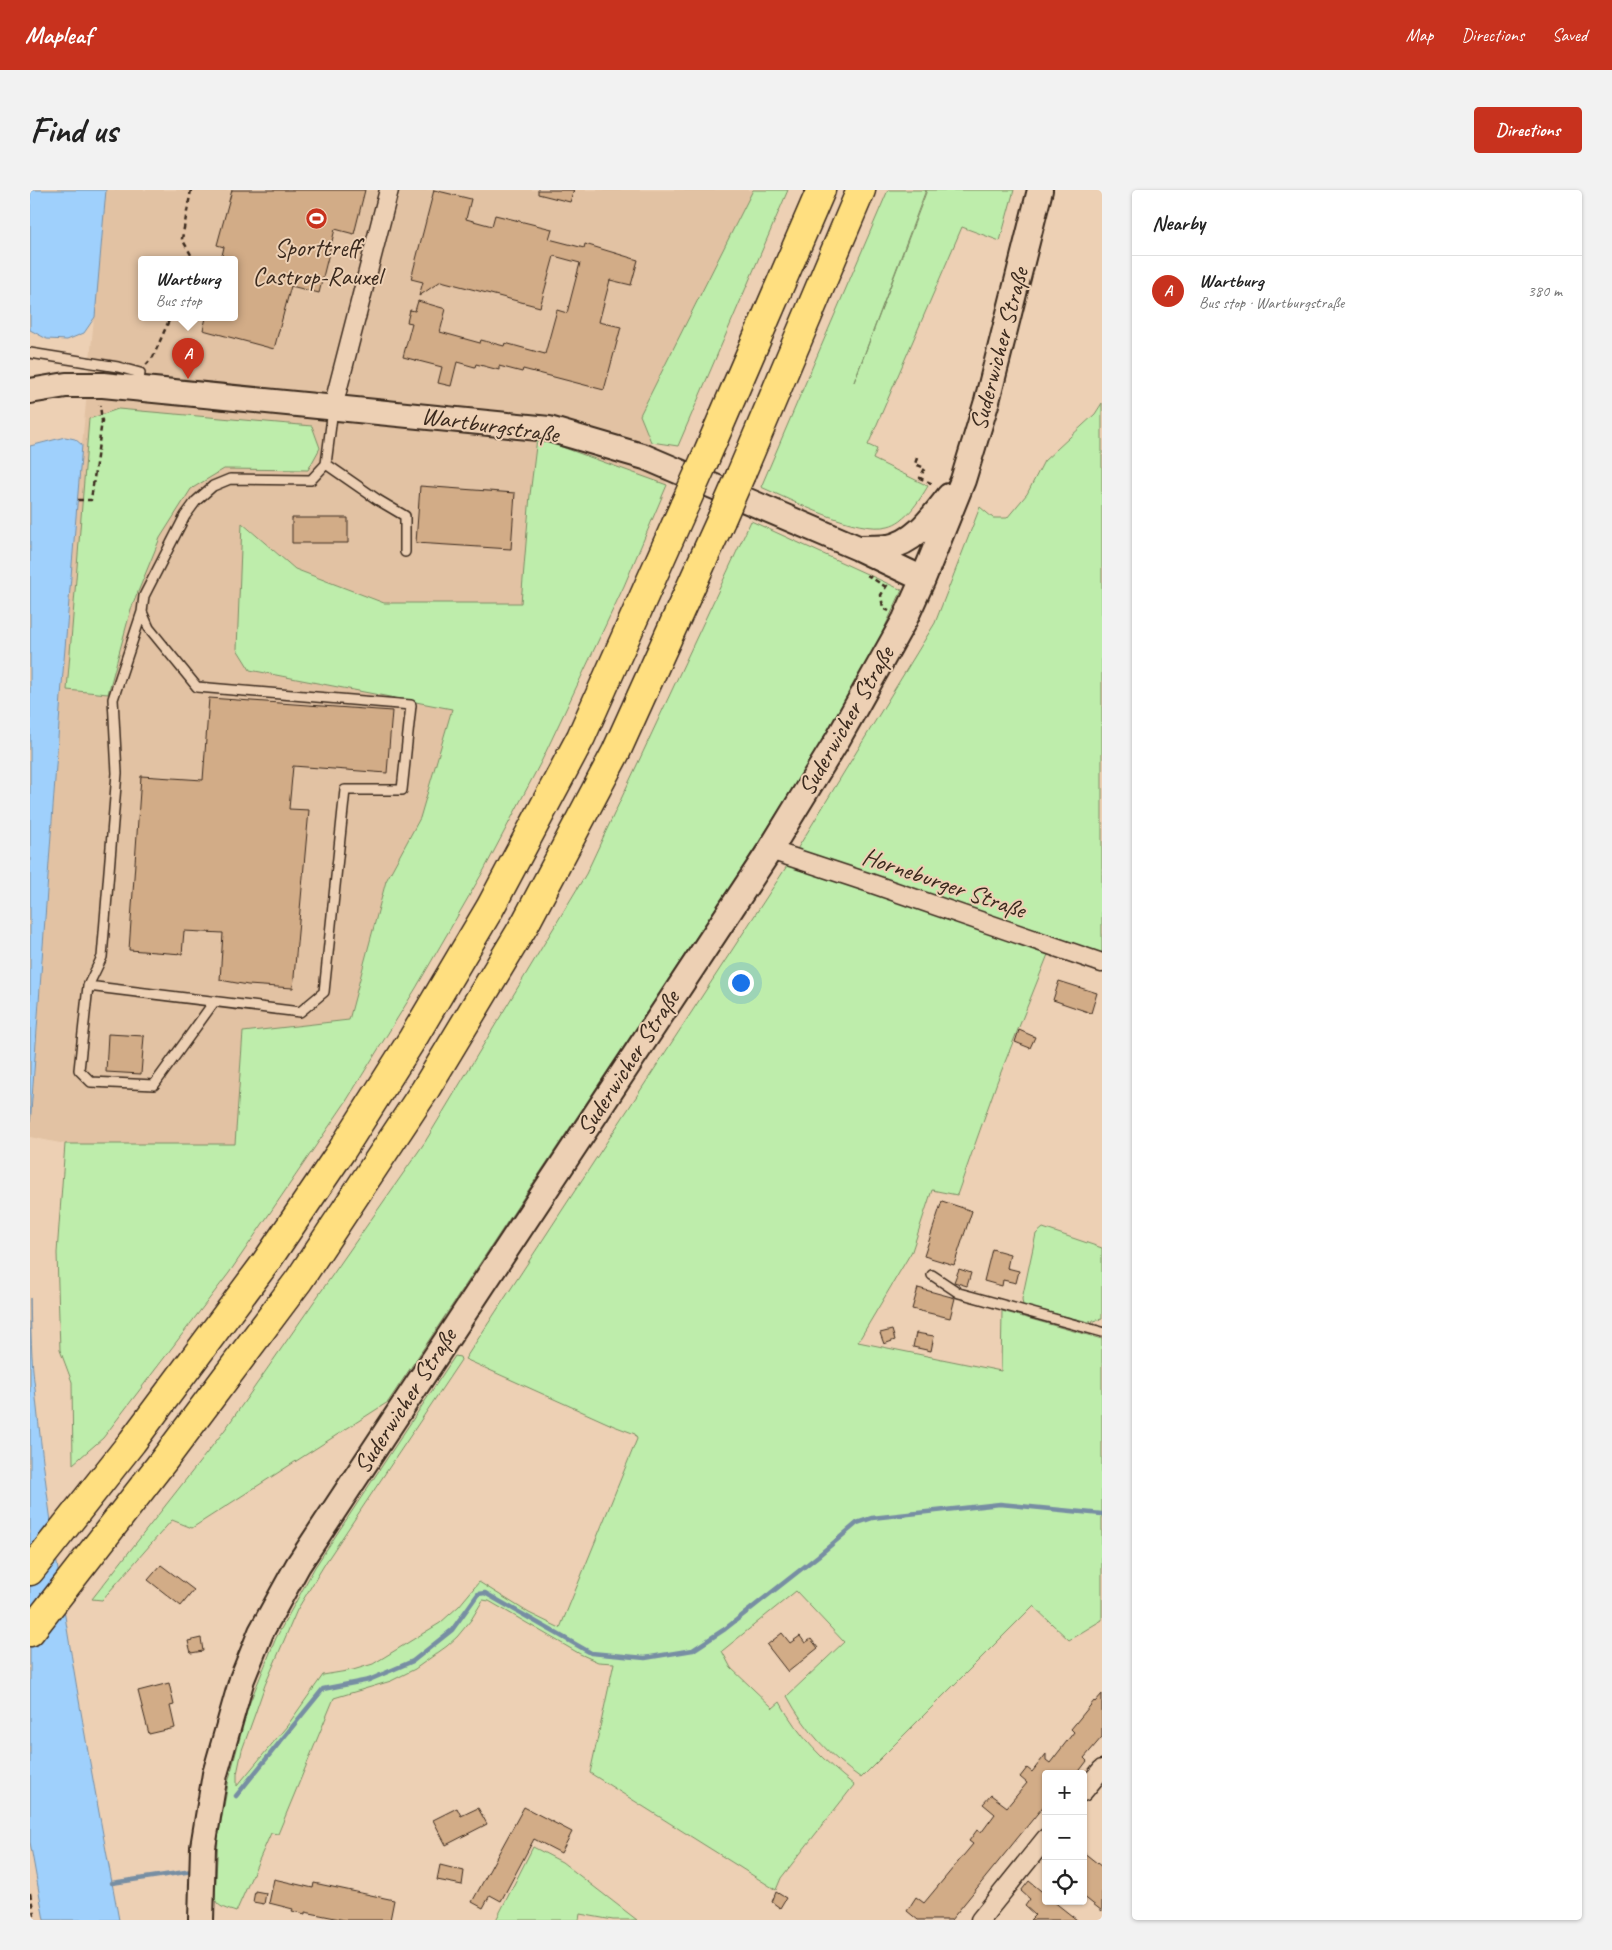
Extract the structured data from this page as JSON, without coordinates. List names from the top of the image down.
{
  "streets": {
    "main road": ["Suderwicher Straße", "Wartburgstraße"],
    "street": ["Horneburger Straße"]
  },
  "crossings": [
    ["Suderwicher Straße", "Wartburgstraße"],
    ["Suderwicher Straße", "Horneburger Straße"]
  ],
  "places": {
    "sports": ["Sporttreff Castrop-Rauxel"]
  },
  "page": {
    "header": "Mapleaf",
    "nav": ["Map", "Directions", "Saved"],
    "buttons": "Directions",
    "title": "Find us",
    "heading": "Nearby",
    "list": [
      {
        "mark": "A",
        "name": "Wartburg",
        "note": "Bus stop · Wartburgstraße",
        "value": "380 m"
      }
    ],
    "popup": ["Wartburg", "Bus stop"],
    "pins": "A",
    "map_buttons": ["+", "−"]
  }
}
